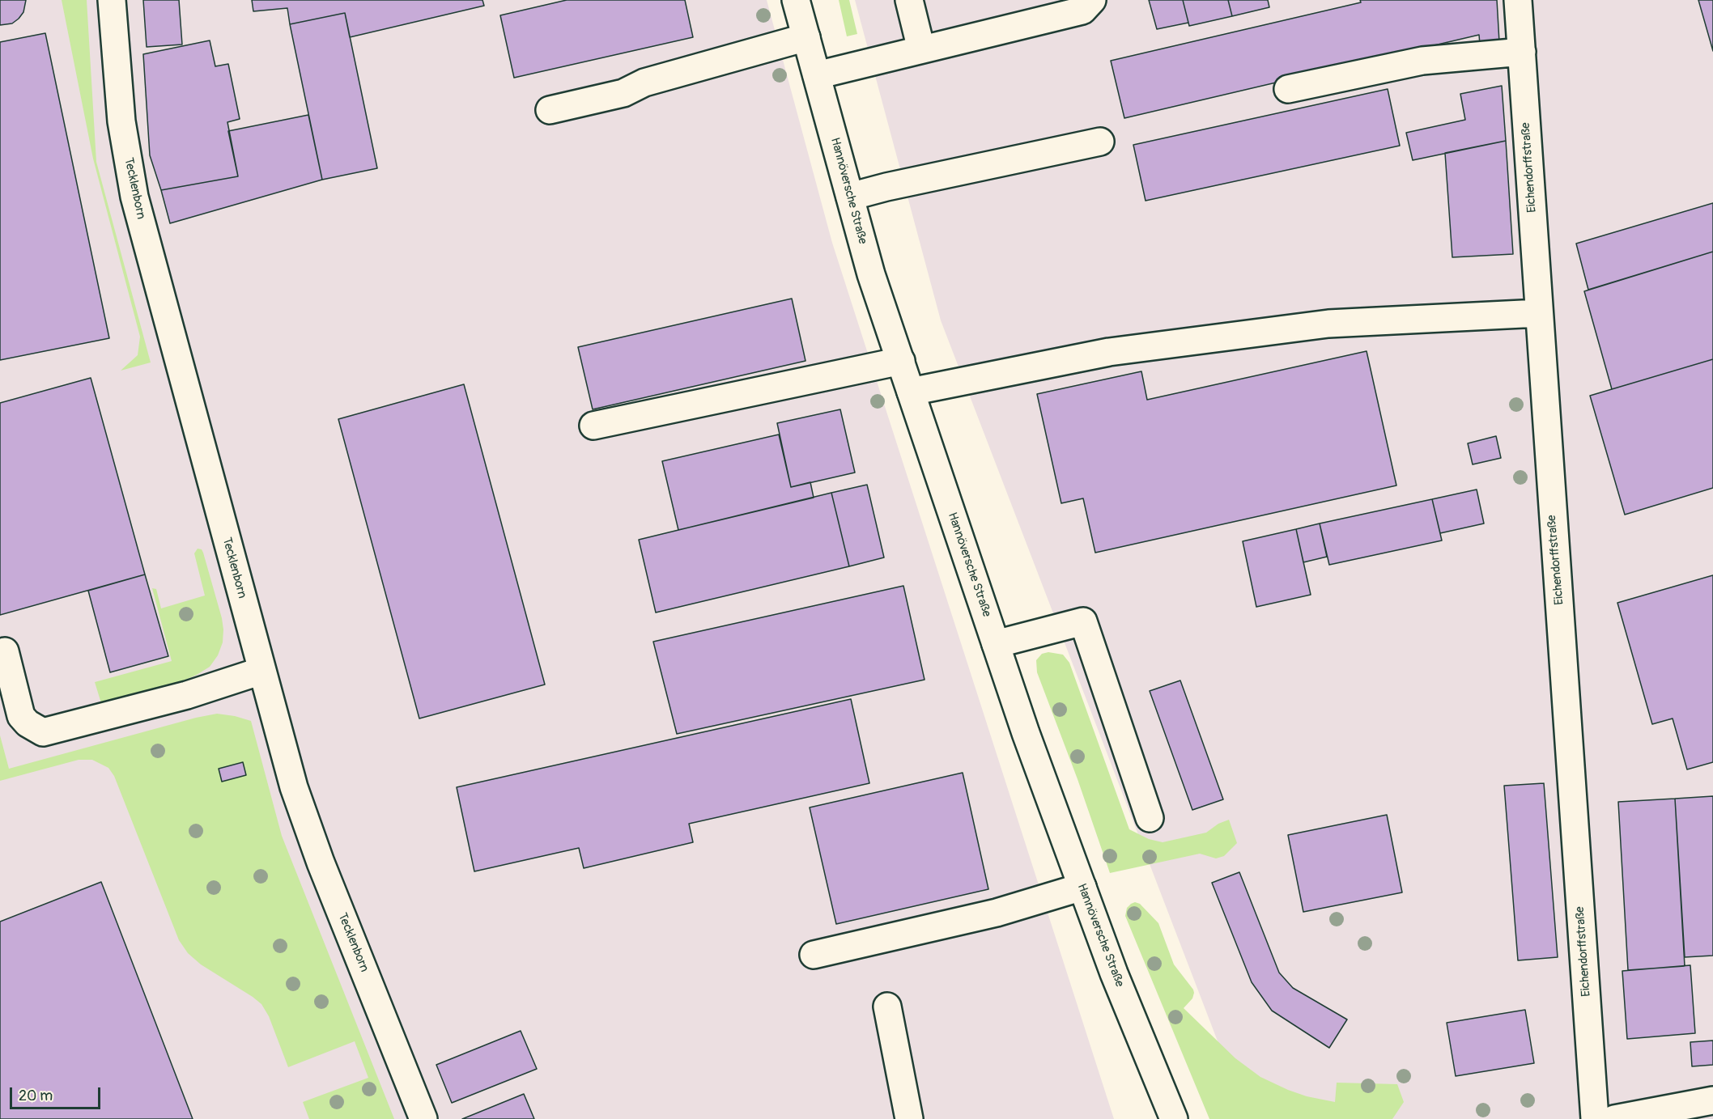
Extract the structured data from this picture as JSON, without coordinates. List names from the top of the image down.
{
  "streets": {
    "street": ["Eichendorffstraße", "Tecklenborn", "Hannöversche Straße"]
  },
  "scale_bar": "20 m"
}
